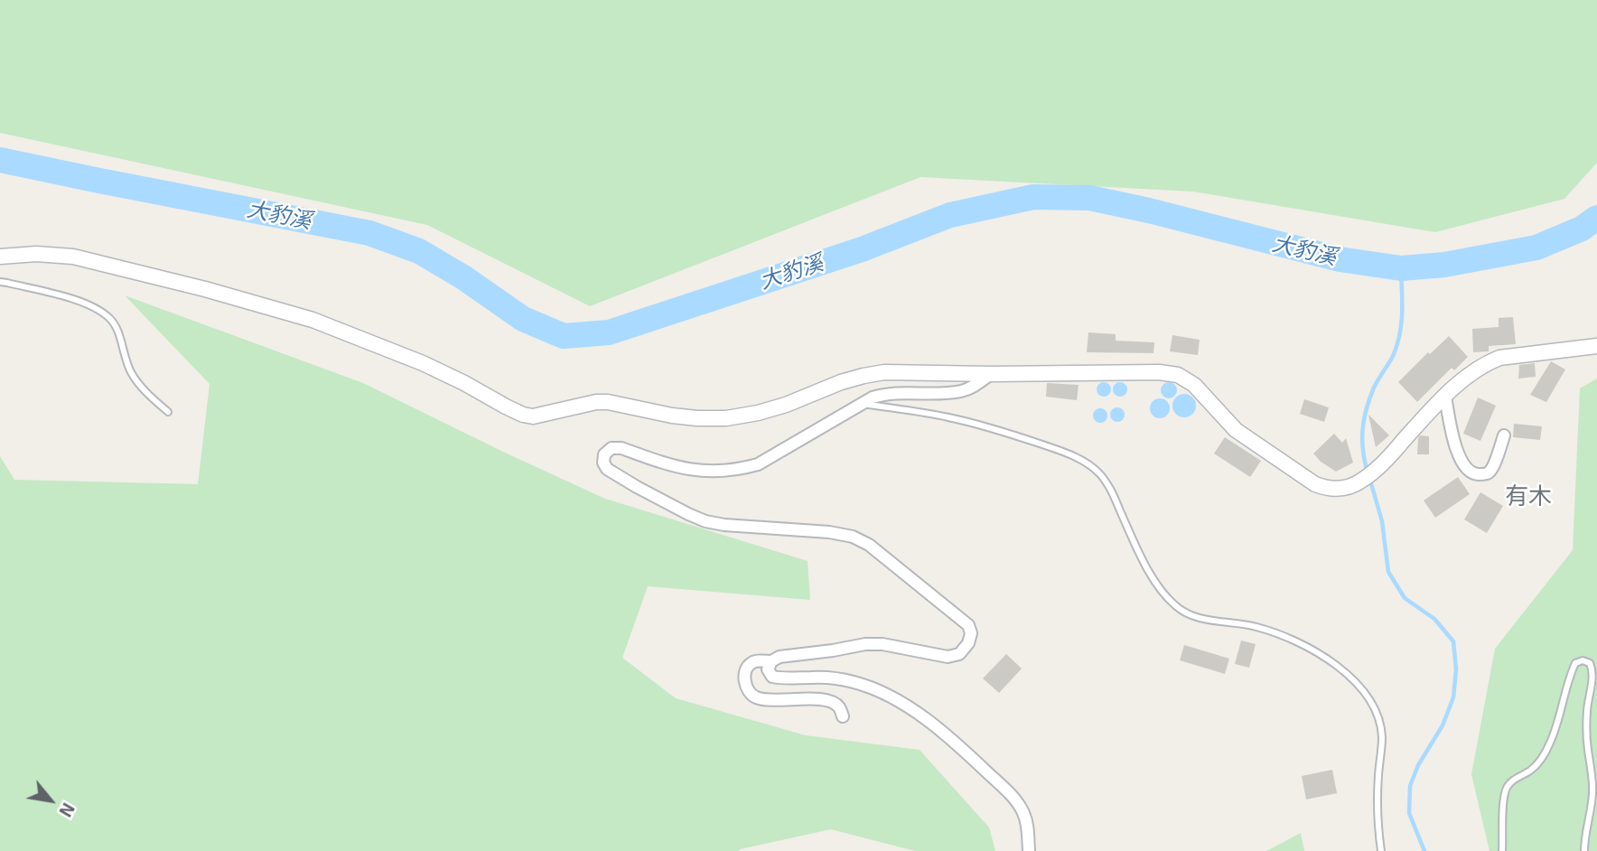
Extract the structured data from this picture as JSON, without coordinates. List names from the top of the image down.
{
  "districts": ["有木"],
  "water": ["大豹溪"],
  "north": "bottom right"
}
